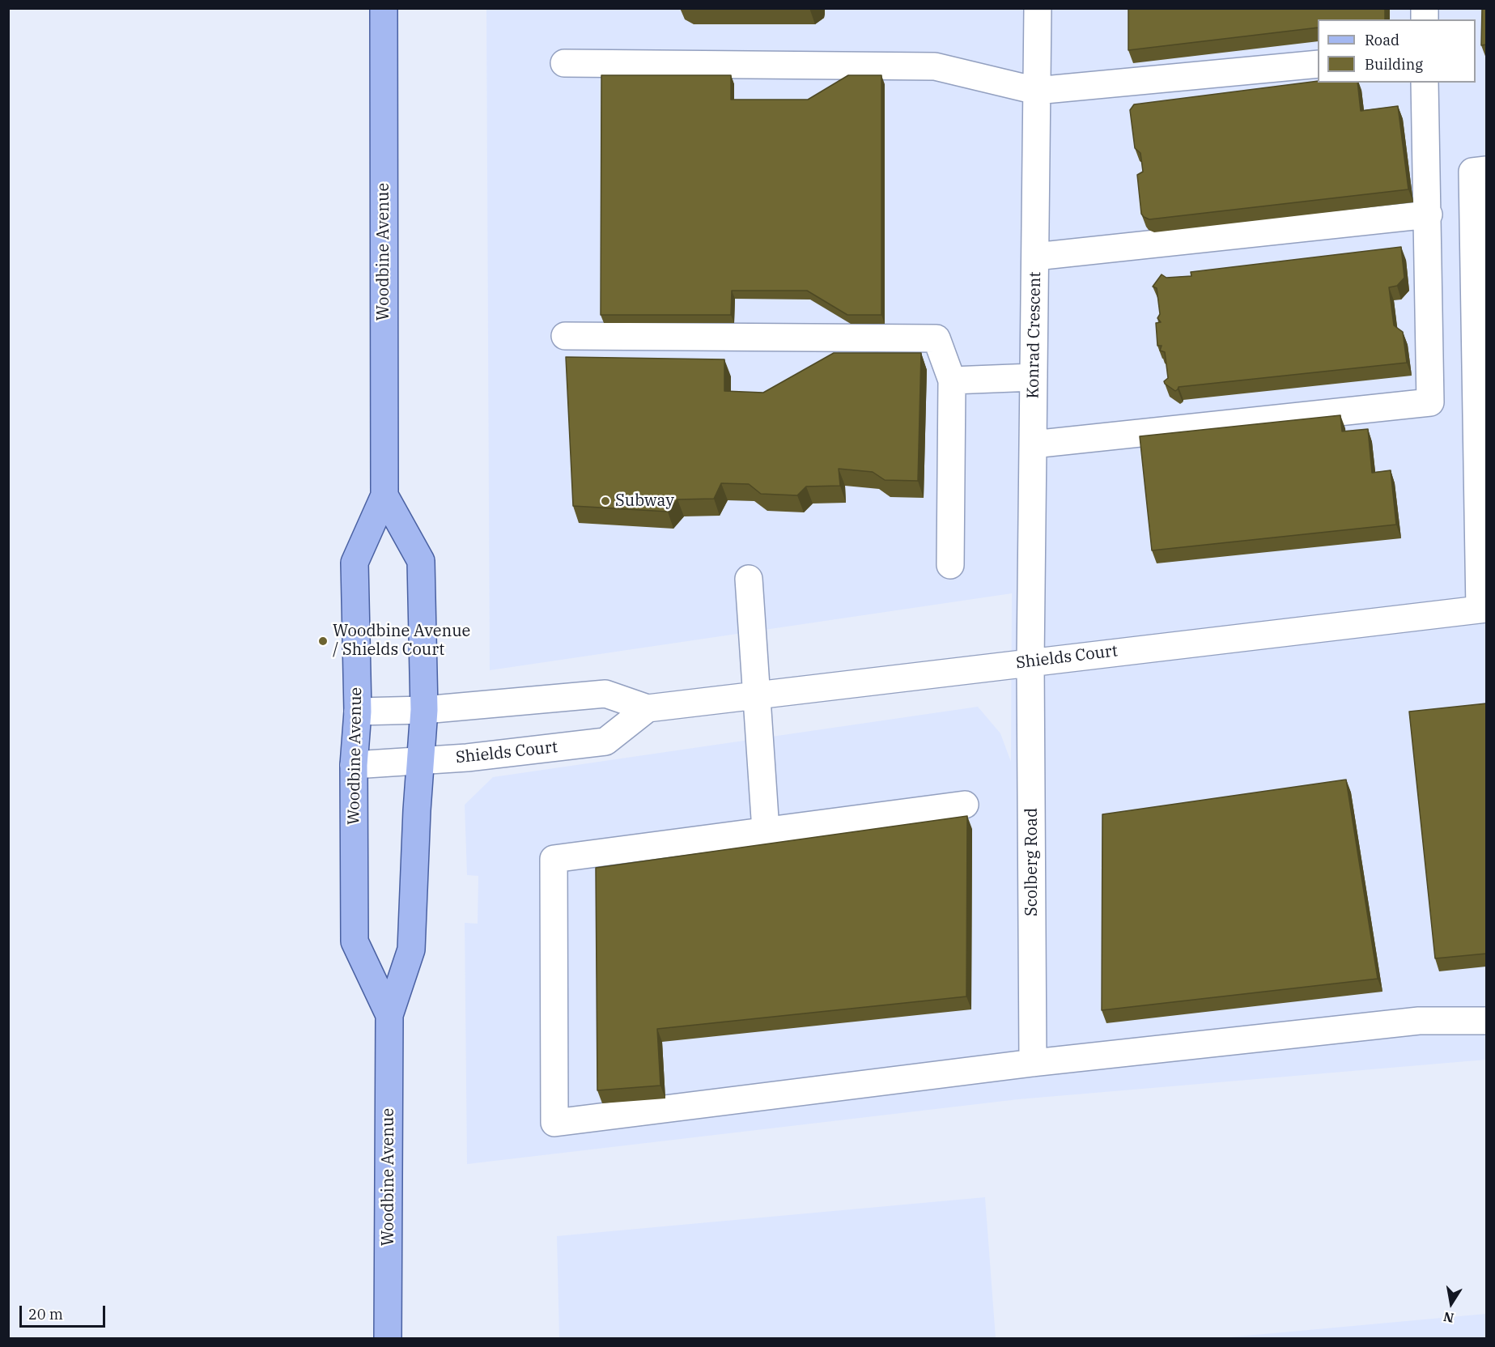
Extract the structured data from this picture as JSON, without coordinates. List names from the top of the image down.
{
  "streets": {
    "main road": ["Woodbine Avenue"],
    "street": ["Konrad Crescent", "Shields Court", "Scolberg Road"]
  },
  "crossings": [
    ["Woodbine Avenue", "Shields Court"],
    ["Konrad Crescent", "Shields Court"],
    ["Konrad Crescent", "Scolberg Road"],
    ["Shields Court", "Scolberg Road"]
  ],
  "places": ["Subway", "Woodbine Avenue / Shields Court"],
  "legend": ["Road", "Building"],
  "scale_bar": "20 m",
  "north": "bottom"
}
